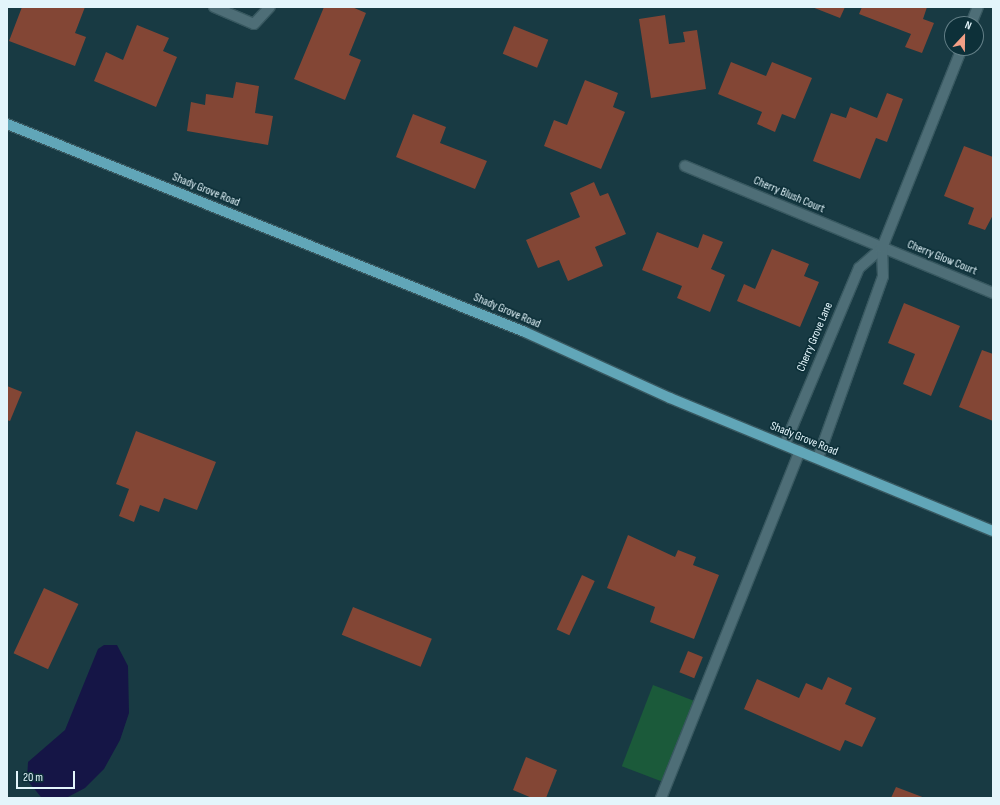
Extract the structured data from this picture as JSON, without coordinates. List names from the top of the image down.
{
  "streets": {
    "main road": ["Shady Grove Road"],
    "street": ["Cherry Blush Court", "Cherry Glow Court", "Cherry Grove Lane"]
  },
  "crossings": [
    ["Shady Grove Road", "Cherry Grove Lane"],
    ["Cherry Blush Court", "Cherry Glow Court"],
    ["Cherry Blush Court", "Cherry Grove Lane"],
    ["Cherry Glow Court", "Cherry Grove Lane"]
  ],
  "scale_bar": "20 m",
  "north": "top"
}
